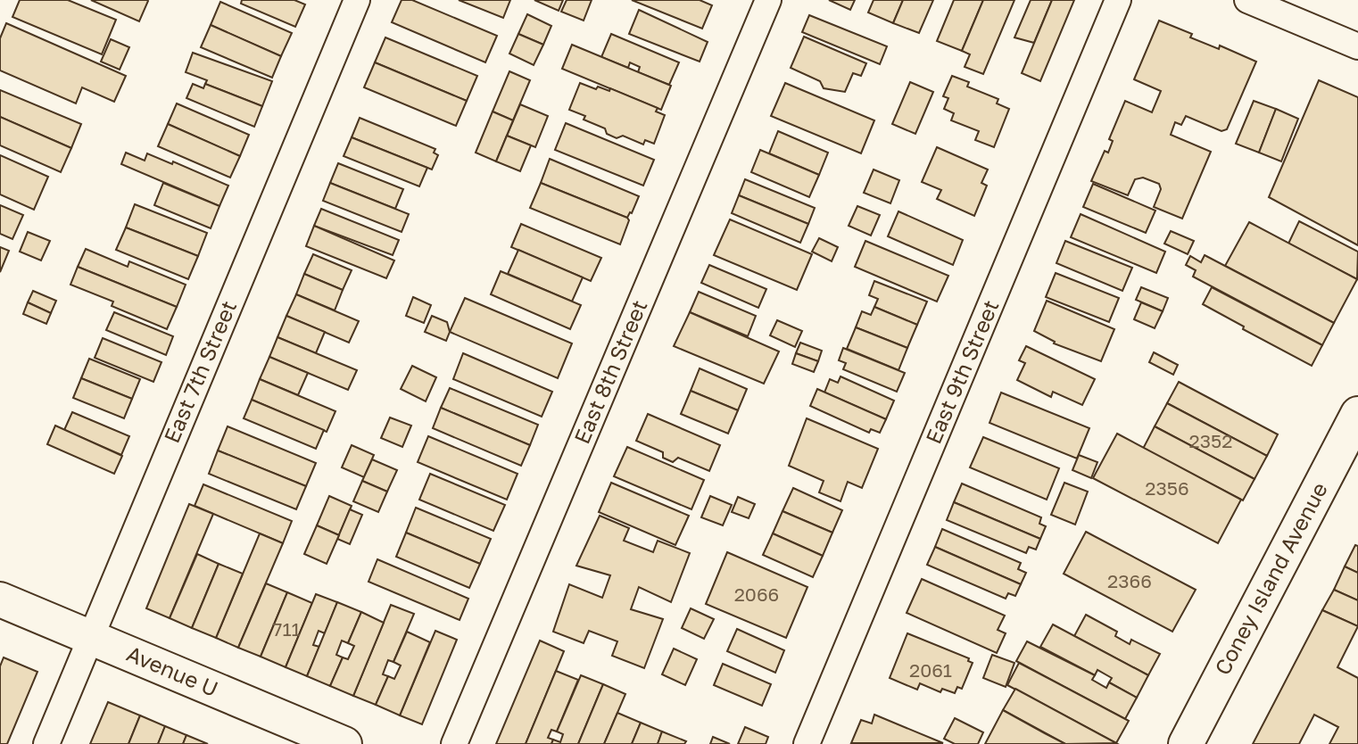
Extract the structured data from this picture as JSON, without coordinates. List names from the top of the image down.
{
  "streets": {
    "main road": ["Coney Island Avenue", "Avenue U"],
    "street": ["East 7th Street", "East 8th Street", "East 9th Street"]
  },
  "crossings": [
    ["East 7th Street", "Avenue U"]
  ],
  "house_numbers": [
    "2352",
    "2356",
    "2366",
    "2066",
    "711",
    "2061"
  ]
}
